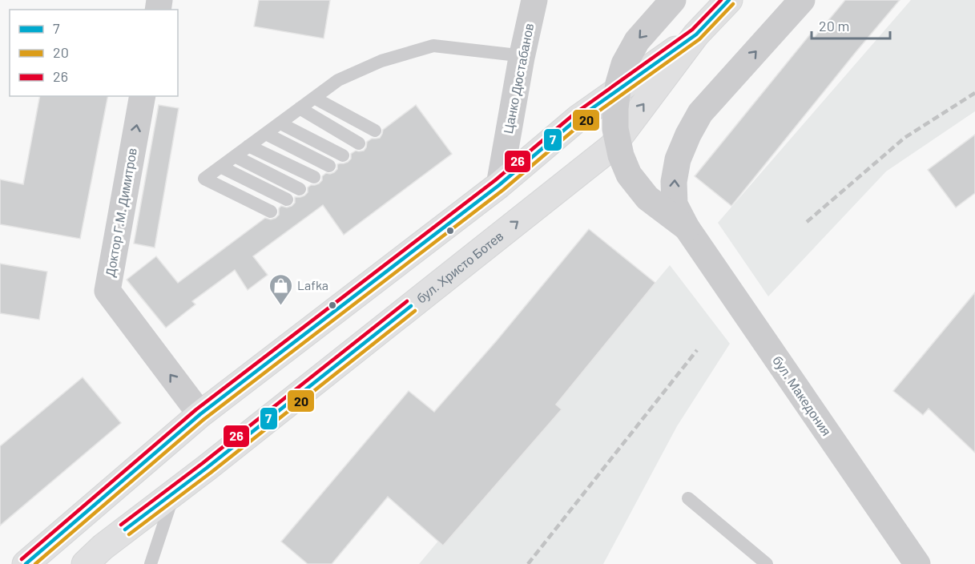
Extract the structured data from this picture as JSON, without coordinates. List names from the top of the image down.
{
  "streets": {
    "main road": ["бул. Христо Ботев"],
    "street": ["Цанко Дюстабанов", "Доктор Г.М. Димитров", "бул. Македония"]
  },
  "crossings": [
    ["Цанко Дюстабанов", "бул. Христо Ботев"],
    ["Доктор Г.М. Димитров", "бул. Христо Ботев"]
  ],
  "one_way": ["Доктор Г.М. Димитров"],
  "places": {
    "shop": ["Lafka"]
  },
  "lines": ["transit line 7", "transit line 26", "transit line 20"],
  "legend": ["7", "20", "26"],
  "scale_bar": "20 m"
}
